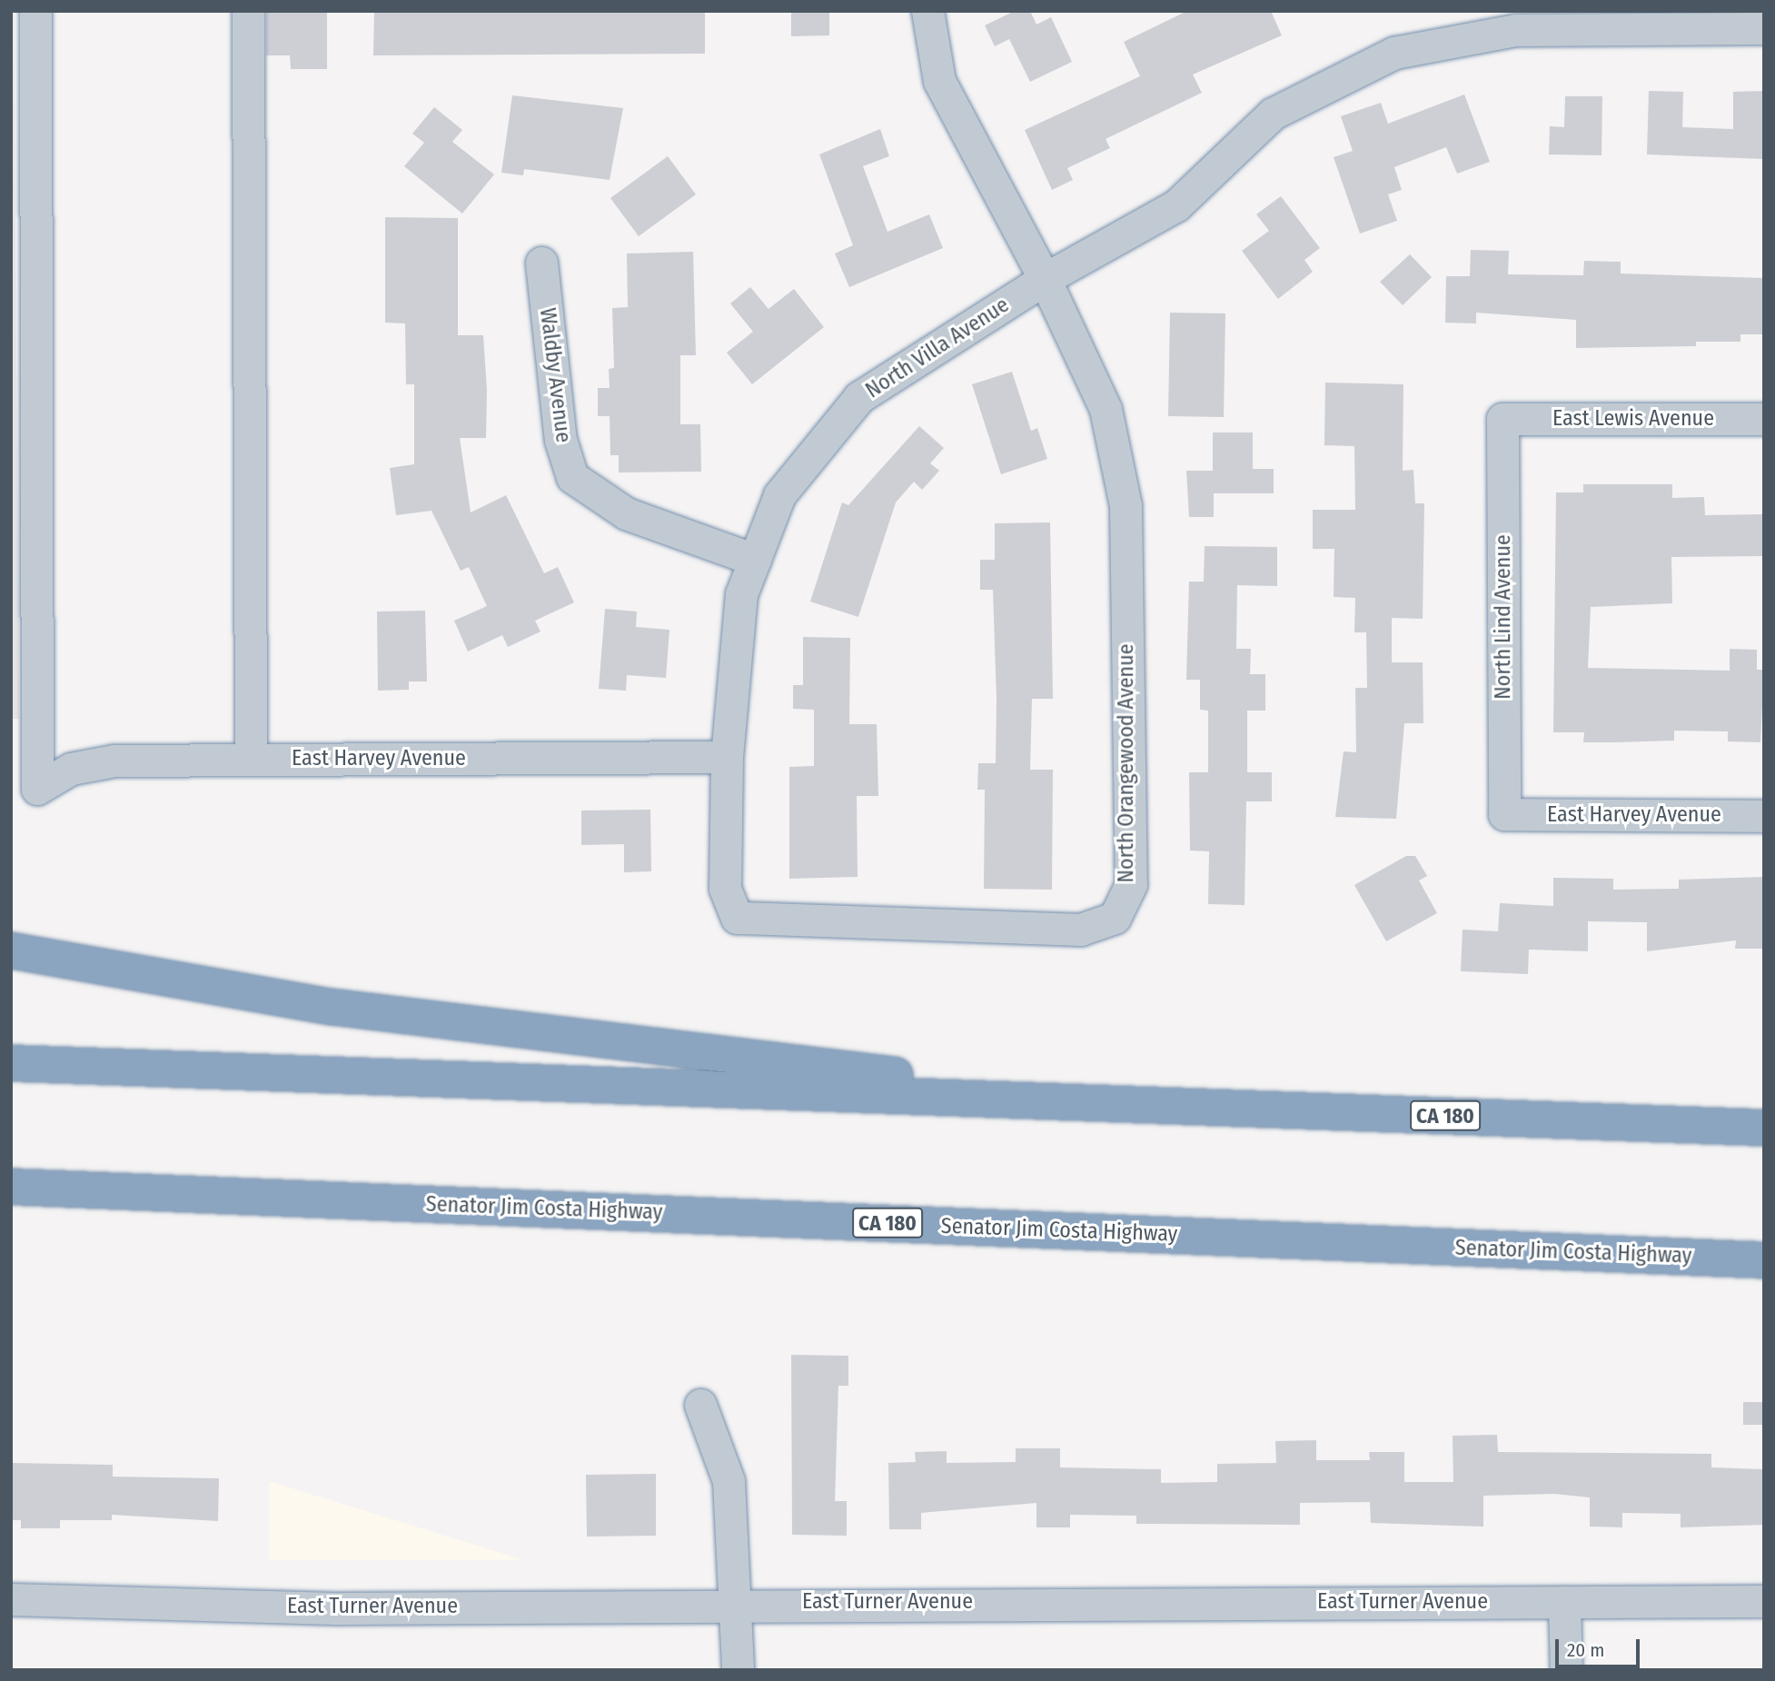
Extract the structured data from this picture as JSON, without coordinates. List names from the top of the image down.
{
  "streets": {
    "highway": ["CA 180", "Senator Jim Costa Highway"],
    "street": [
      "North Villa Avenue",
      "Waldby Avenue",
      "East Lewis Avenue",
      "North Lind Avenue",
      "East Harvey Avenue",
      "North Orangewood Avenue",
      "East Turner Avenue"
    ]
  },
  "crossings": [
    ["North Villa Avenue", "Waldby Avenue"],
    ["North Villa Avenue", "East Harvey Avenue"],
    ["North Villa Avenue", "North Orangewood Avenue"],
    ["East Lewis Avenue", "North Lind Avenue"],
    ["North Lind Avenue", "East Harvey Avenue"]
  ],
  "scale_bar": "20 m"
}
